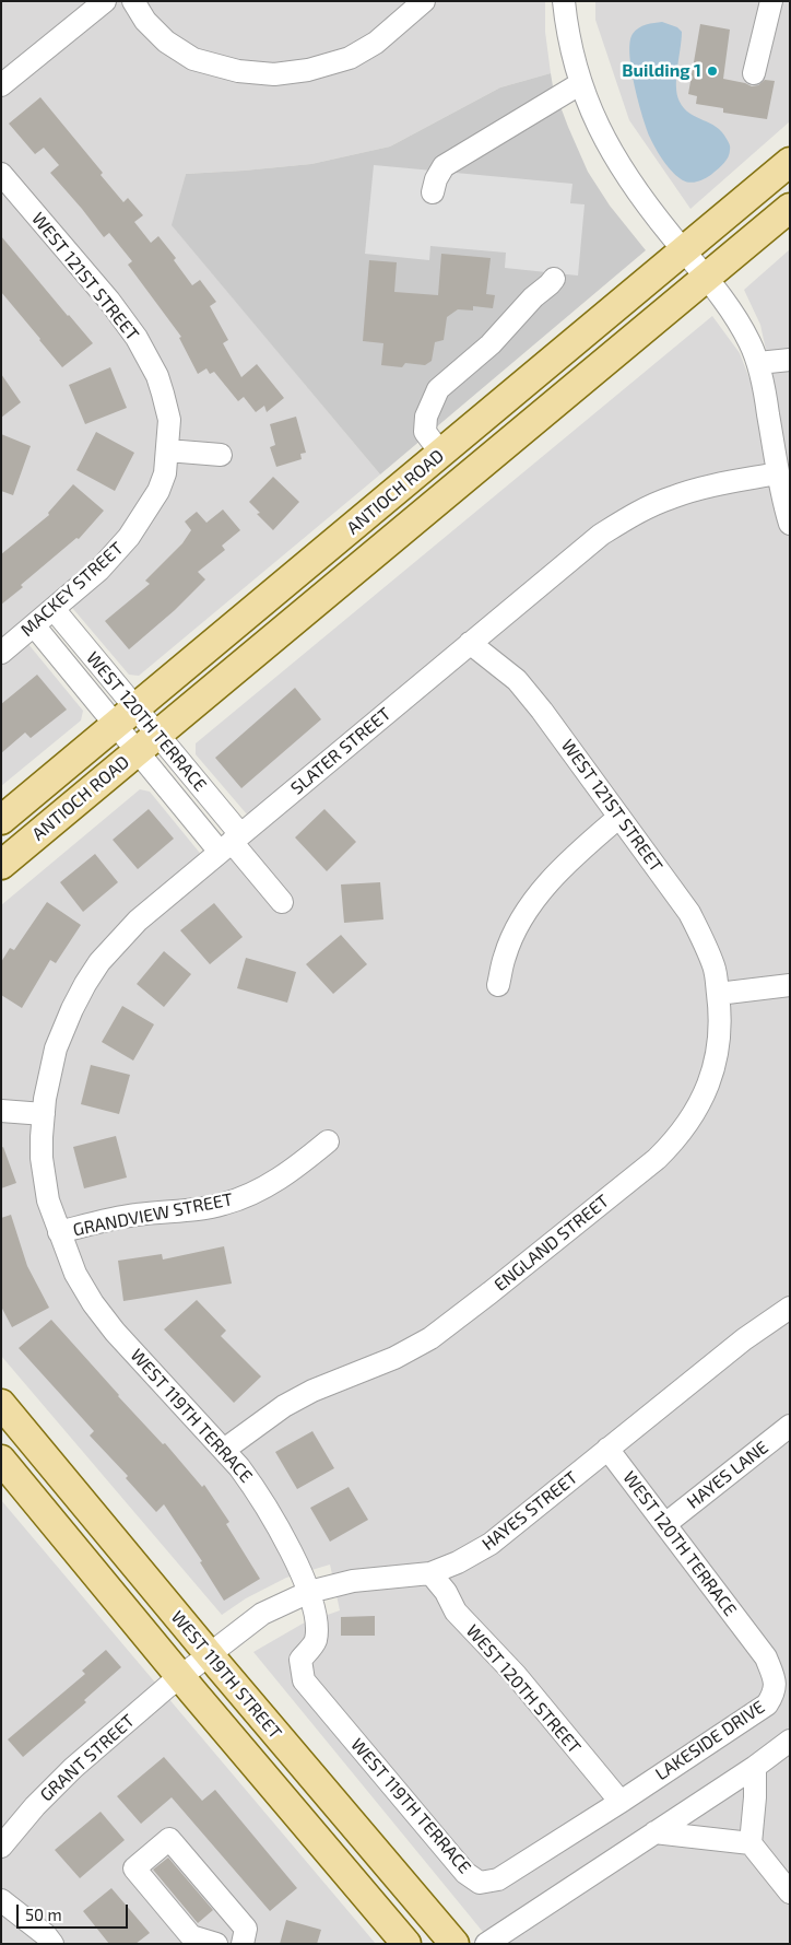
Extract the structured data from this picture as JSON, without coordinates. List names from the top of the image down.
{
  "streets": {
    "main road": ["ANTIOCH ROAD", "WEST 119TH STREET"],
    "street": [
      "WEST 121ST STREET",
      "MACKEY STREET",
      "WEST 120TH TERRACE",
      "SLATER STREET",
      "GRANDVIEW STREET",
      "ENGLAND STREET",
      "WEST 119TH TERRACE",
      "HAYES LANE",
      "HAYES STREET",
      "WEST 120TH STREET",
      "LAKESIDE DRIVE",
      "GRANT STREET"
    ]
  },
  "crossings": [
    ["WEST 121ST STREET", "MACKEY STREET"],
    ["WEST 121ST STREET", "SLATER STREET"],
    ["WEST 121ST STREET", "ENGLAND STREET"],
    ["ANTIOCH ROAD", "WEST 120TH TERRACE"],
    ["MACKEY STREET", "WEST 120TH TERRACE"],
    ["WEST 120TH TERRACE", "SLATER STREET"],
    ["WEST 120TH TERRACE", "HAYES LANE"],
    ["WEST 120TH TERRACE", "HAYES STREET"],
    ["WEST 120TH TERRACE", "LAKESIDE DRIVE"],
    ["SLATER STREET", "WEST 119TH TERRACE"],
    ["GRANDVIEW STREET", "WEST 119TH TERRACE"],
    ["ENGLAND STREET", "WEST 119TH TERRACE"],
    ["WEST 119TH TERRACE", "HAYES STREET"],
    ["WEST 119TH TERRACE", "LAKESIDE DRIVE"],
    ["HAYES STREET", "WEST 119TH STREET"],
    ["HAYES STREET", "WEST 120TH STREET"],
    ["HAYES STREET", "GRANT STREET"],
    ["WEST 119TH STREET", "GRANT STREET"],
    ["WEST 120TH STREET", "LAKESIDE DRIVE"]
  ],
  "places": ["Building 1"],
  "scale_bar": "50 m"
}
